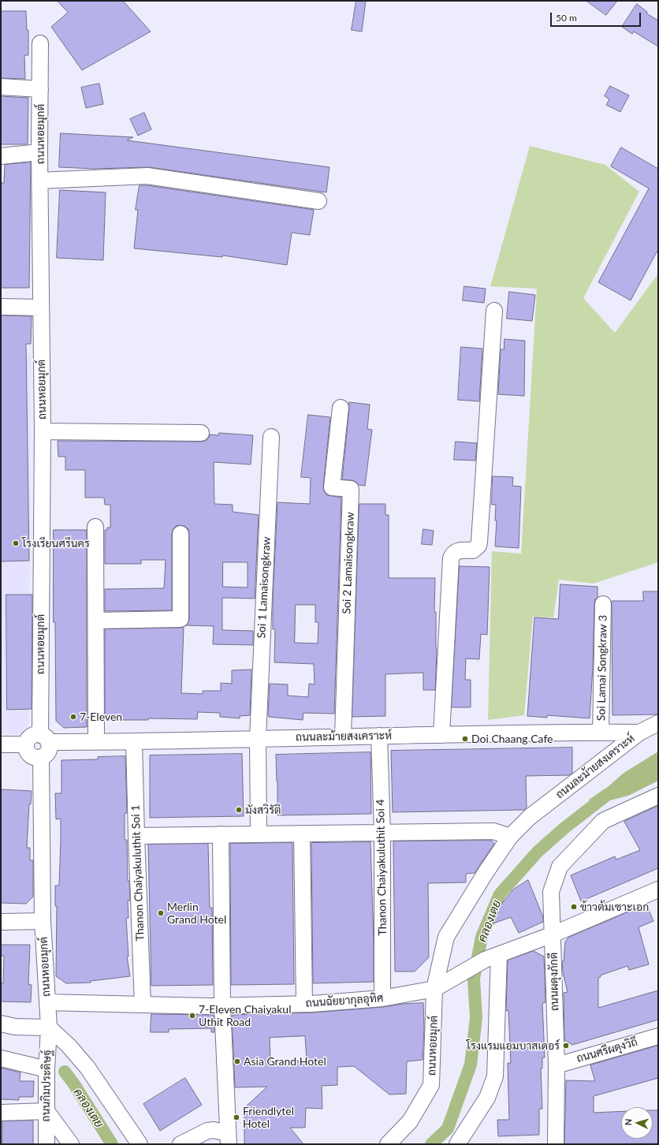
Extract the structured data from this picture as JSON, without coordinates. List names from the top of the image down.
{
  "streets": {
    "street": [
      "ถนนหอยมุกต์",
      "Soi 2 Lamaisongkraw",
      "Soi 1 Lamaisongkraw",
      "Soi Lamai Songkraw 3",
      "ถนนละม้ายสงเคราะห์",
      "Thanon Chaiyakuluthit Soi 4",
      "Thanon Chaiyakuluthit Soi 1",
      "ถนนผดุงภักดี",
      "ถนนฉัยยากุลอุทิศ",
      "ถนนศรีผดุงวิถี",
      "ถนนกิมประดิษฐ์"
    ]
  },
  "crossings": [
    ["ถนนหอยมุกต์", "ถนนละม้ายสงเคราะห์"],
    ["ถนนหอยมุกต์", "ถนนฉัยยากุลอุทิศ"],
    ["ถนนหอยมุกต์", "ถนนกิมประดิษฐ์"],
    ["Soi 2 Lamaisongkraw", "ถนนละม้ายสงเคราะห์"],
    ["Soi 1 Lamaisongkraw", "ถนนละม้ายสงเคราะห์"],
    ["Soi Lamai Songkraw 3", "ถนนละม้ายสงเคราะห์"],
    ["ถนนละม้ายสงเคราะห์", "Thanon Chaiyakuluthit Soi 4"],
    ["ถนนละม้ายสงเคราะห์", "Thanon Chaiyakuluthit Soi 1"],
    ["ถนนละม้ายสงเคราะห์", "ถนนฉัยยากุลอุทิศ"],
    ["Thanon Chaiyakuluthit Soi 4", "ถนนฉัยยากุลอุทิศ"],
    ["Thanon Chaiyakuluthit Soi 1", "ถนนฉัยยากุลอุทิศ"],
    ["ถนนผดุงภักดี", "ถนนฉัยยากุลอุทิศ"],
    ["ถนนผดุงภักดี", "ถนนศรีผดุงวิถี"]
  ],
  "water": ["คลองเตย"],
  "places": [
    "โรงเรียนศรีนคร",
    "7-Eleven",
    "Doi Chaang Cafe",
    "มังสวิรัติ",
    "ข้าวต้มเซาะเอก",
    "Merlin Grand Hotel",
    "7-Eleven Chaiyakul Uthit Road",
    "โรงแรมแอมบาสเดอร์",
    "Asia Grand Hotel",
    "Friendlytel Hotel"
  ],
  "scale_bar": "50 m",
  "north": "left"
}
